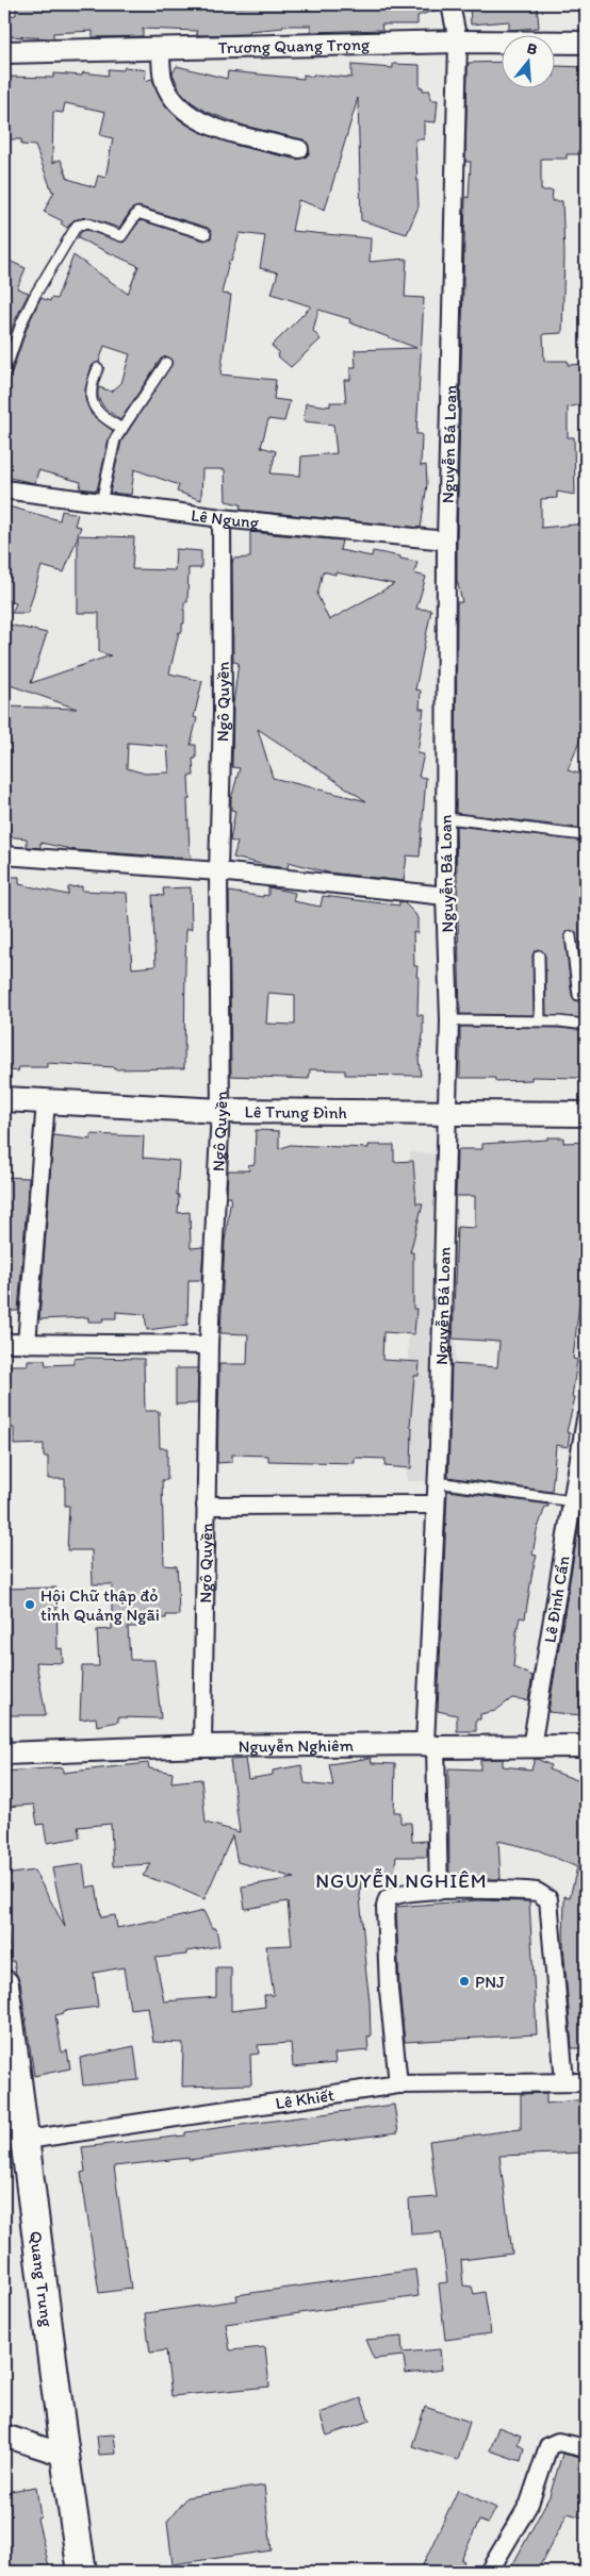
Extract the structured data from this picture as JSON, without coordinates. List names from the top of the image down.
{
  "streets": {
    "main road": ["Lê Trung Đình", "Quang Trung"],
    "street": [
      "Trương Quang Trọng",
      "Nguyễn Bá Loan",
      "Lê Ngung",
      "Ngô Quyền",
      "Lê Đình Cẩn",
      "Nguyễn Nghiêm",
      "Lê Khiết"
    ]
  },
  "crossings": [
    ["Trương Quang Trọng", "Nguyễn Bá Loan"],
    ["Nguyễn Bá Loan", "Lê Ngung"],
    ["Nguyễn Bá Loan", "Lê Trung Đình"],
    ["Nguyễn Bá Loan", "Nguyễn Nghiêm"],
    ["Lê Ngung", "Ngô Quyền"],
    ["Ngô Quyền", "Lê Trung Đình"],
    ["Ngô Quyền", "Nguyễn Nghiêm"],
    ["Lê Đình Cẩn", "Nguyễn Nghiêm"],
    ["Lê Khiết", "Quang Trung"]
  ],
  "districts": ["NGUYỄN NGHIÊM"],
  "places": ["Hội Chữ thập đỏ tỉnh Quảng Ngãi", "PNJ"],
  "north": "top"
}
